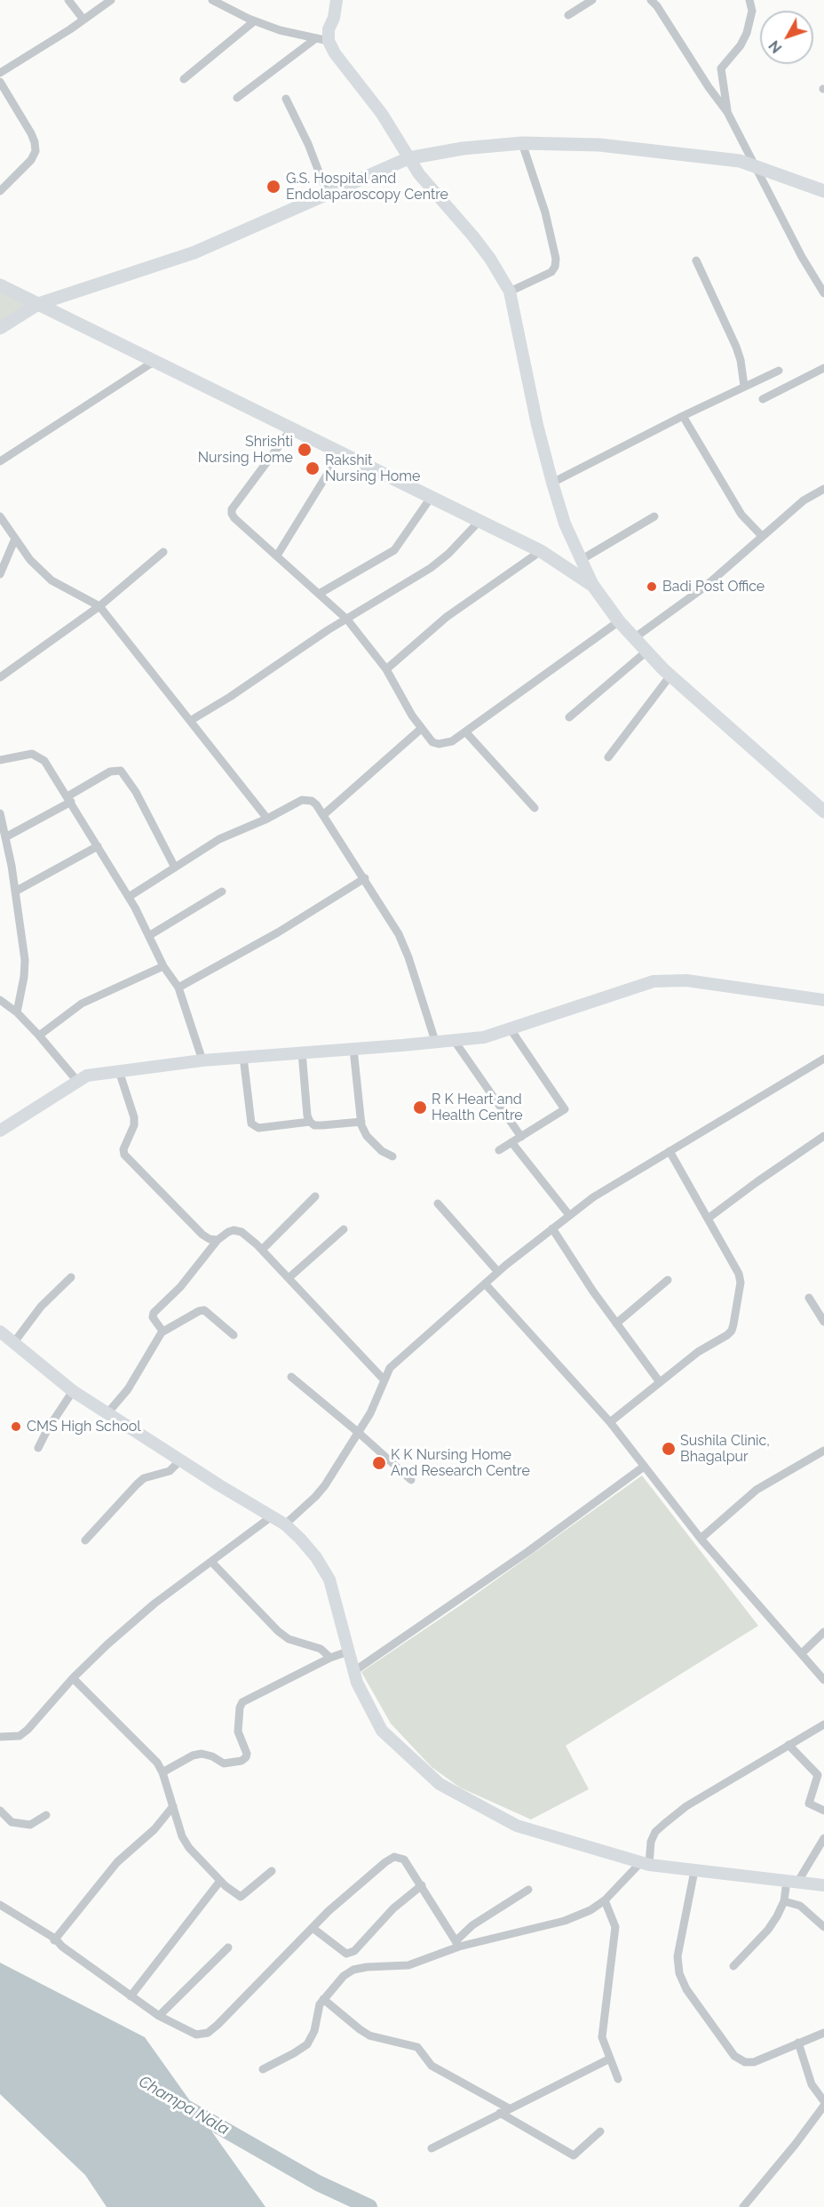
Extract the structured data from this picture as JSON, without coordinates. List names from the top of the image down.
{
  "water": ["Champa Nala"],
  "places": [
    "G.S. Hospital and Endolaparoscopy Centre",
    "Shrishti Nursing Home",
    "Rakshit Nursing Home",
    "Badi Post Office",
    "R K Heart and Health Centre",
    "CMS High School",
    "Sushila Clinic, Bhagalpur",
    "K K Nursing Home And Research Centre"
  ],
  "north": "bottom left"
}
